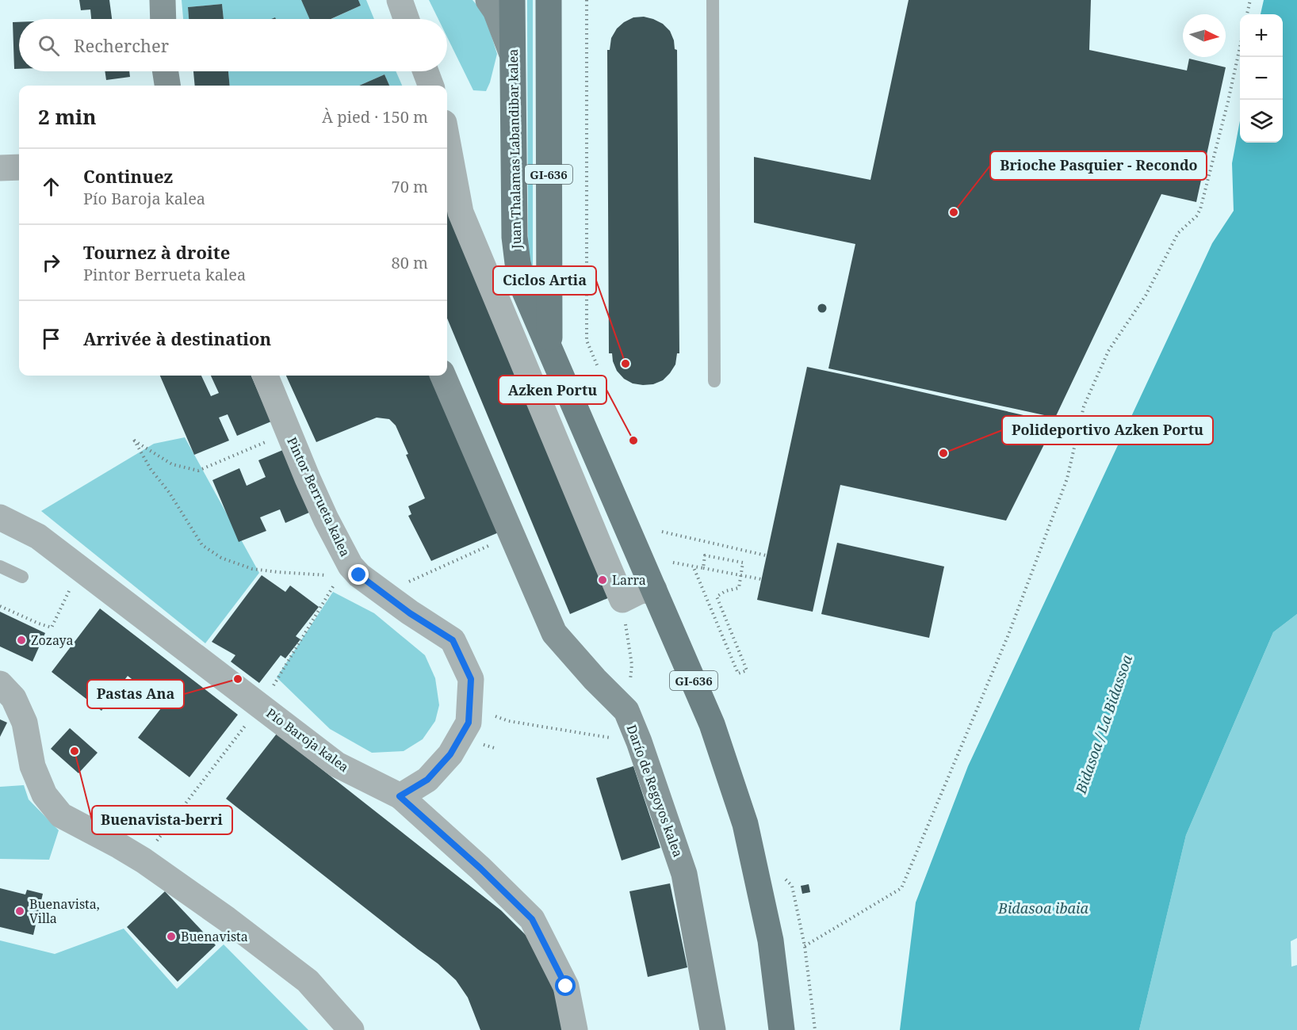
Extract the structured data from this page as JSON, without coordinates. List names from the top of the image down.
{
  "streets": {
    "main road": ["Juan Thalamas Labandibar kalea", "GI-636"],
    "street": ["Pintor Berrueta kalea", "Pío Baroja kalea", "Darío de Regoyos kalea"]
  },
  "crossings": [
    ["Pintor Berrueta kalea", "Pío Baroja kalea"]
  ],
  "water": ["Bidasoa / La Bidassoa", "Bidasoa ibaia"],
  "places": [
    "Brioche Pasquier - Recondo",
    "Ciclos Artia",
    "Azken Portu",
    "Polideportivo Azken Portu",
    "Larra",
    "Zozaya",
    "Pastas Ana",
    "Buenavista-berri",
    "Buenavista, Villa",
    "Buenavista"
  ],
  "north": "right",
  "page": {
    "map_buttons": ["+", "−"],
    "search": "Rechercher",
    "heading": ["2 min", "À pied · 150 m"],
    "list": [
      ["Continuez", "Pío Baroja kalea", "70 m"],
      ["Tournez à droite", "Pintor Berrueta kalea", "80 m"],
      "Arrivée à destination"
    ]
  }
}
